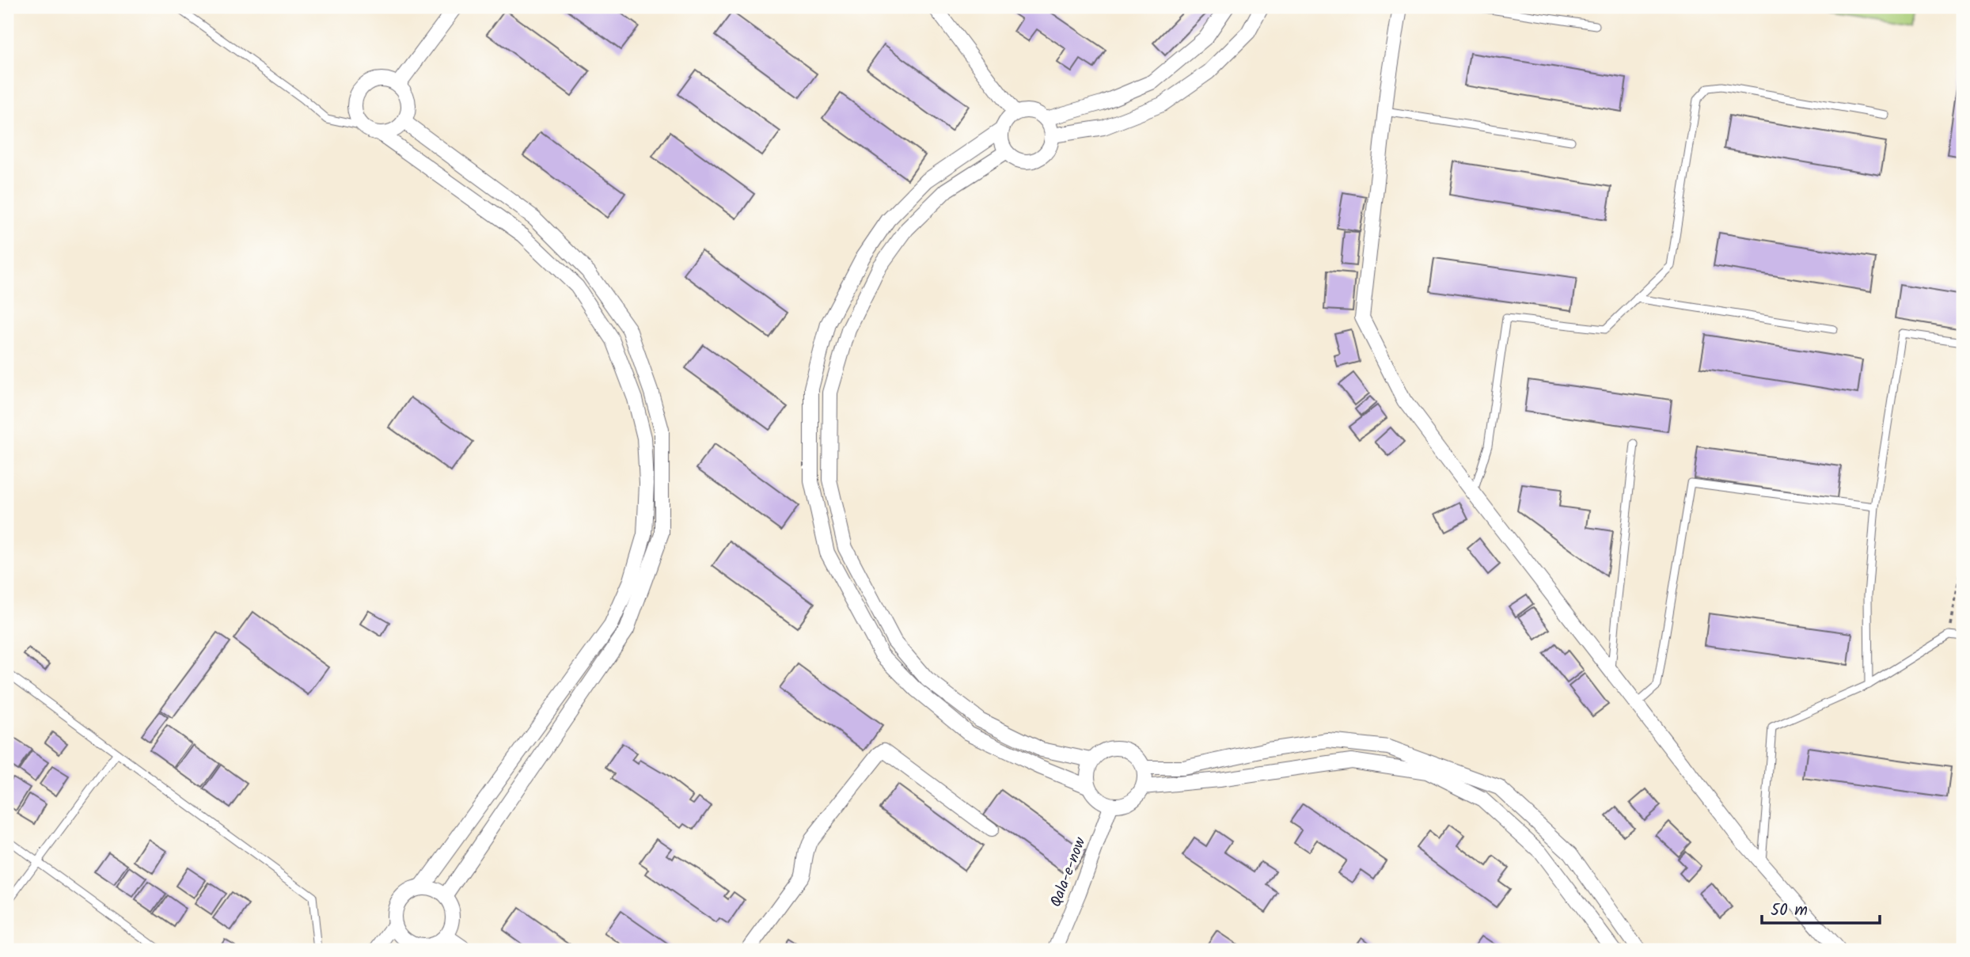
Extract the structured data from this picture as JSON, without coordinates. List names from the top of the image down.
{
  "streets": {
    "street": ["Qala-e-now"]
  },
  "scale_bar": "50 m"
}
